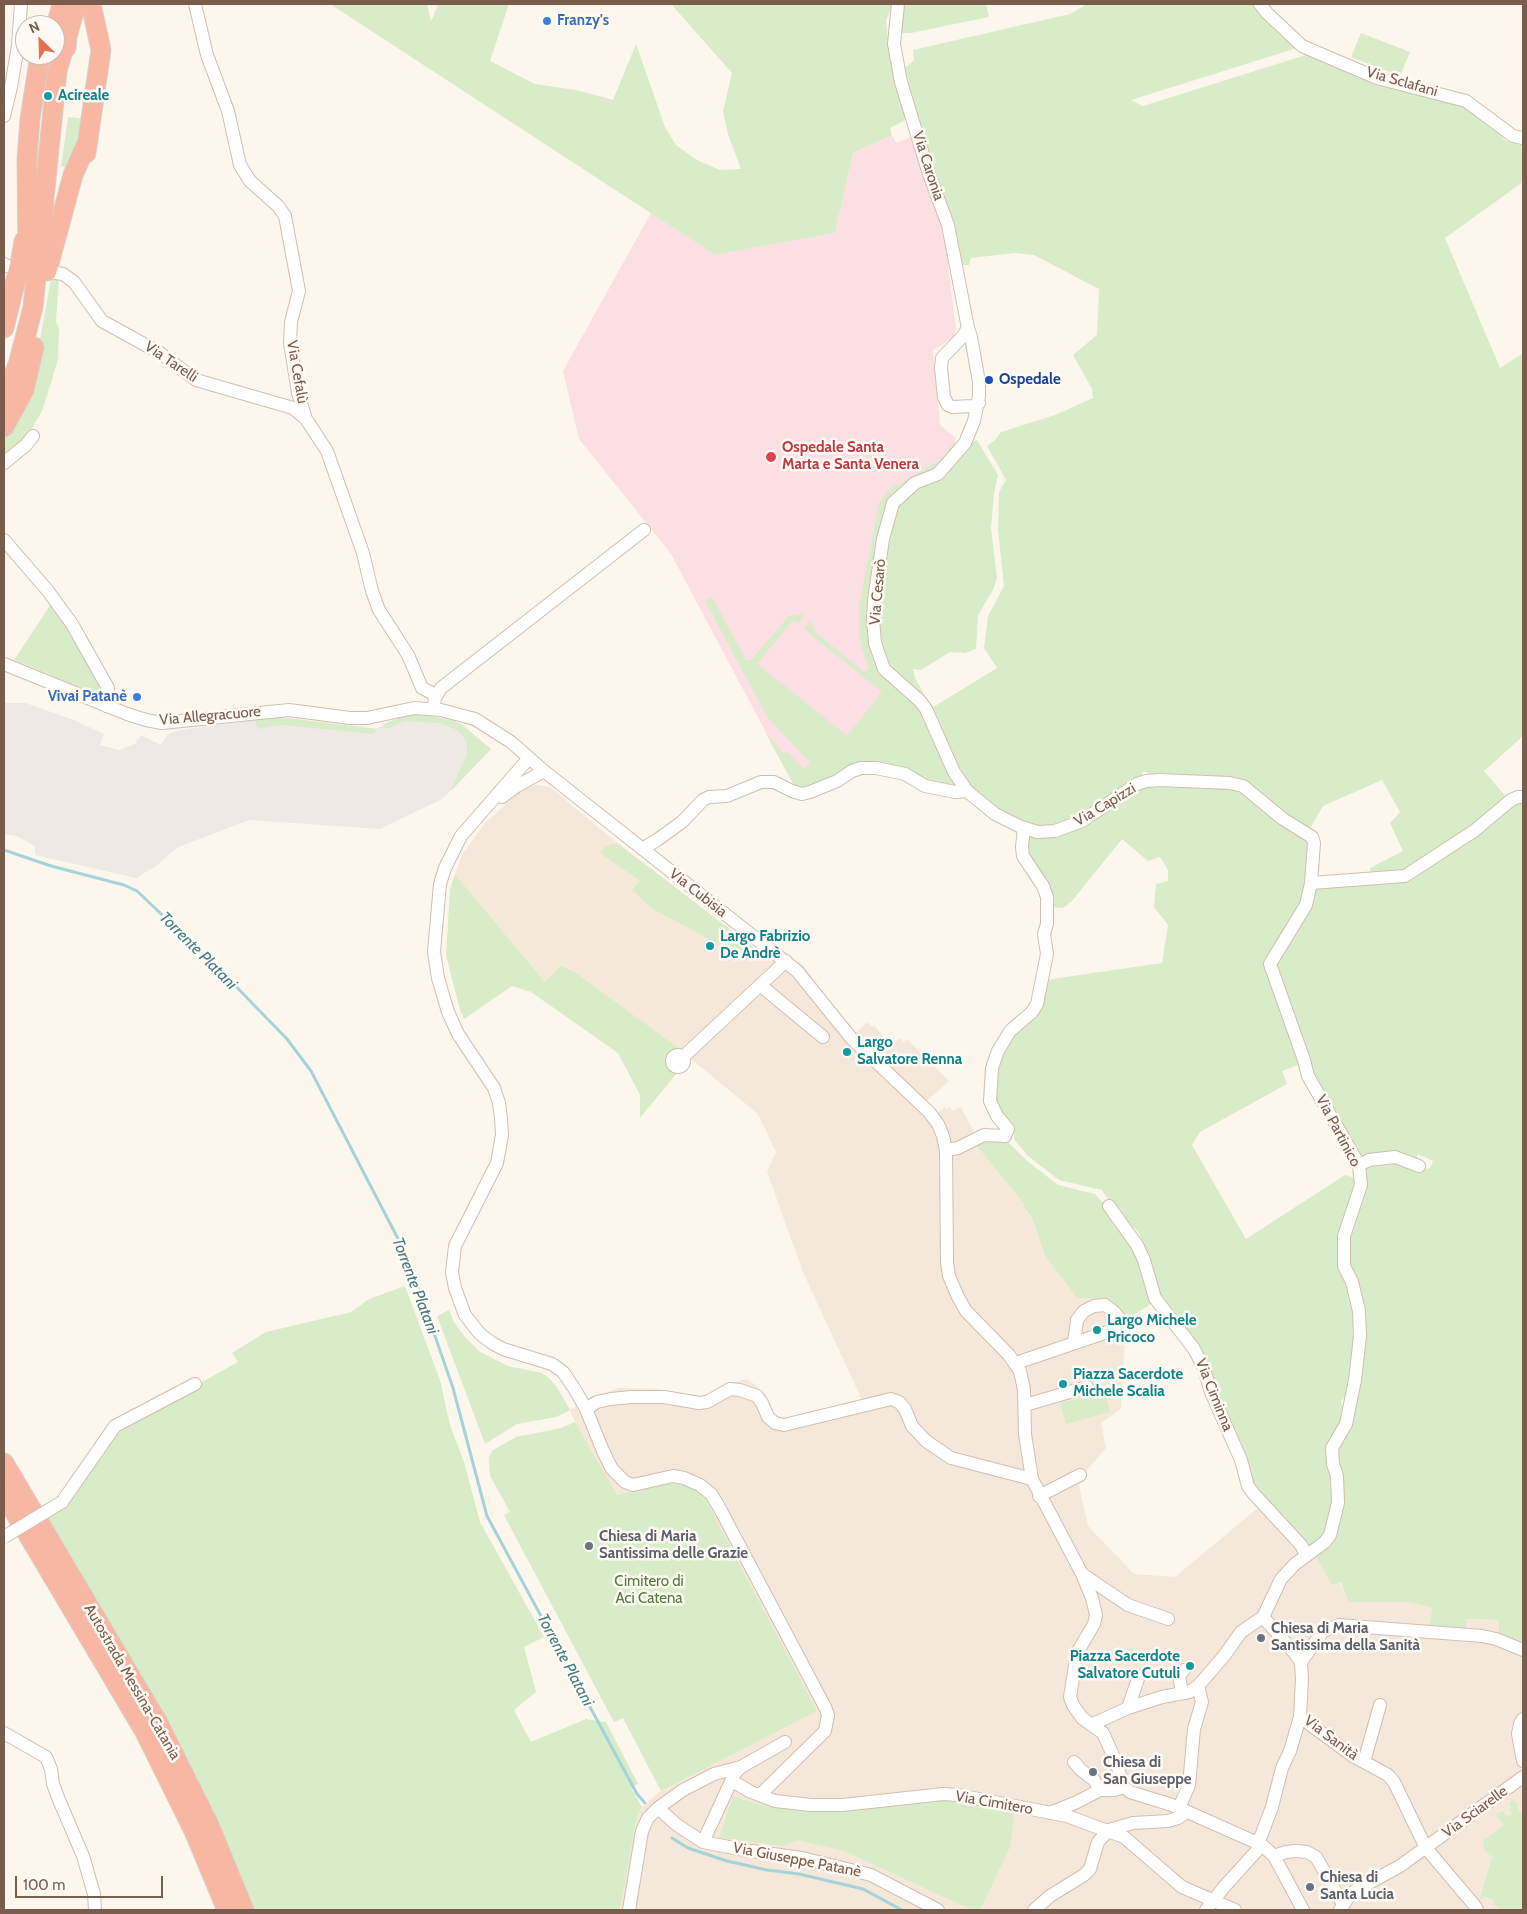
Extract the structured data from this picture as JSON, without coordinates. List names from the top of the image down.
{
  "streets": {
    "highway": ["Autostrada Messina-Catania"],
    "street": [
      "Via Sclafani",
      "Via Caronia",
      "Via Tarelli",
      "Via Cefalù",
      "Via Cesarò",
      "Via Allegracuore",
      "Via Capizzi",
      "Via Cubisia",
      "Via Partinico",
      "Via Ciminna",
      "Via Sanità",
      "Via Cimitero",
      "Via Sciarelle",
      "Via Giuseppe Patanè"
    ]
  },
  "crossings": [
    ["Via Caronia", "Via Cesarò"],
    ["Via Tarelli", "Via Cefalù"],
    ["Via Cefalù", "Via Allegracuore"],
    ["Via Cefalù", "Via Cubisia"],
    ["Via Cesarò", "Via Capizzi"],
    ["Via Allegracuore", "Via Cubisia"],
    ["Via Capizzi", "Via Partinico"],
    ["Via Partinico", "Via Ciminna"],
    ["Via Sanità", "Via Sciarelle"]
  ],
  "water": ["Torrente Platani"],
  "parks": ["Cimitero di Aci Catena"],
  "places": [
    "Franzy's",
    "Acireale",
    "Ospedale",
    "Ospedale Santa Marta e Santa Venera",
    "Vivai Patanè",
    "Largo Fabrizio De Andrè",
    "Largo Salvatore Renna",
    "Largo Michele Pricoco",
    "Piazza Sacerdote Michele Scalia",
    "Chiesa di Maria Santissima delle Grazie",
    "Chiesa di Maria Santissima della Sanità",
    "Piazza Sacerdote Salvatore Cutuli",
    "Chiesa di San Giuseppe",
    "Chiesa di Santa Lucia"
  ],
  "scale_bar": "100 m",
  "north": "top left"
}
